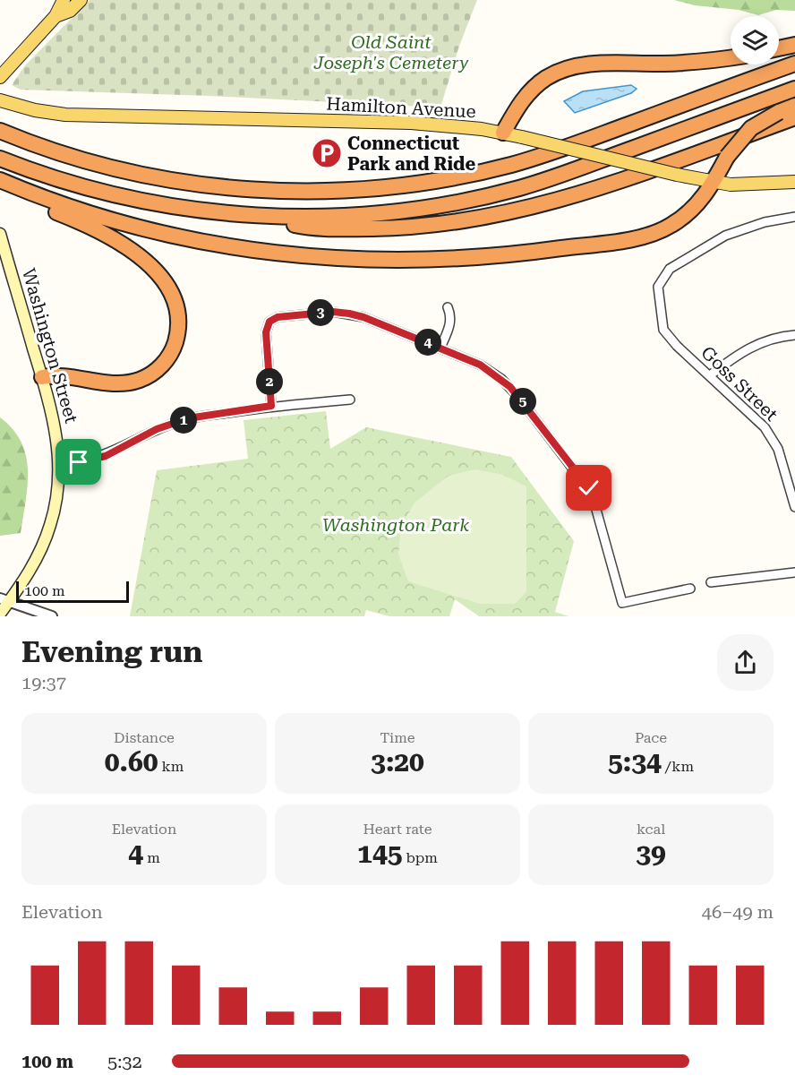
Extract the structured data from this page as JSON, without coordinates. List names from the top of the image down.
{
  "streets": {
    "main road": ["Hamilton Avenue", "Washington Street"],
    "street": ["Goss Street"]
  },
  "parks": ["Old Saint Joseph's Cemetery", "Washington Park"],
  "places": {
    "parking": ["Connecticut Park and Ride"]
  },
  "scale_bar": "100 m",
  "page": {
    "pins": [
      "3",
      "4",
      "2",
      "5",
      "1"
    ],
    "scale": "100 m",
    "heading": ["Evening run", "19:37"],
    "stats": [
      ["Distance", "0.60 km"],
      ["Time", "3:20"],
      ["Pace", "5:34 /km"],
      ["Elevation", "4 m"],
      ["Heart rate", "145 bpm"],
      ["kcal", "39"]
    ],
    "chart": ["Elevation", "46–49 m"],
    "list": [
      {
        "name": "100 m",
        "note": "5:32"
      }
    ]
  }
}
